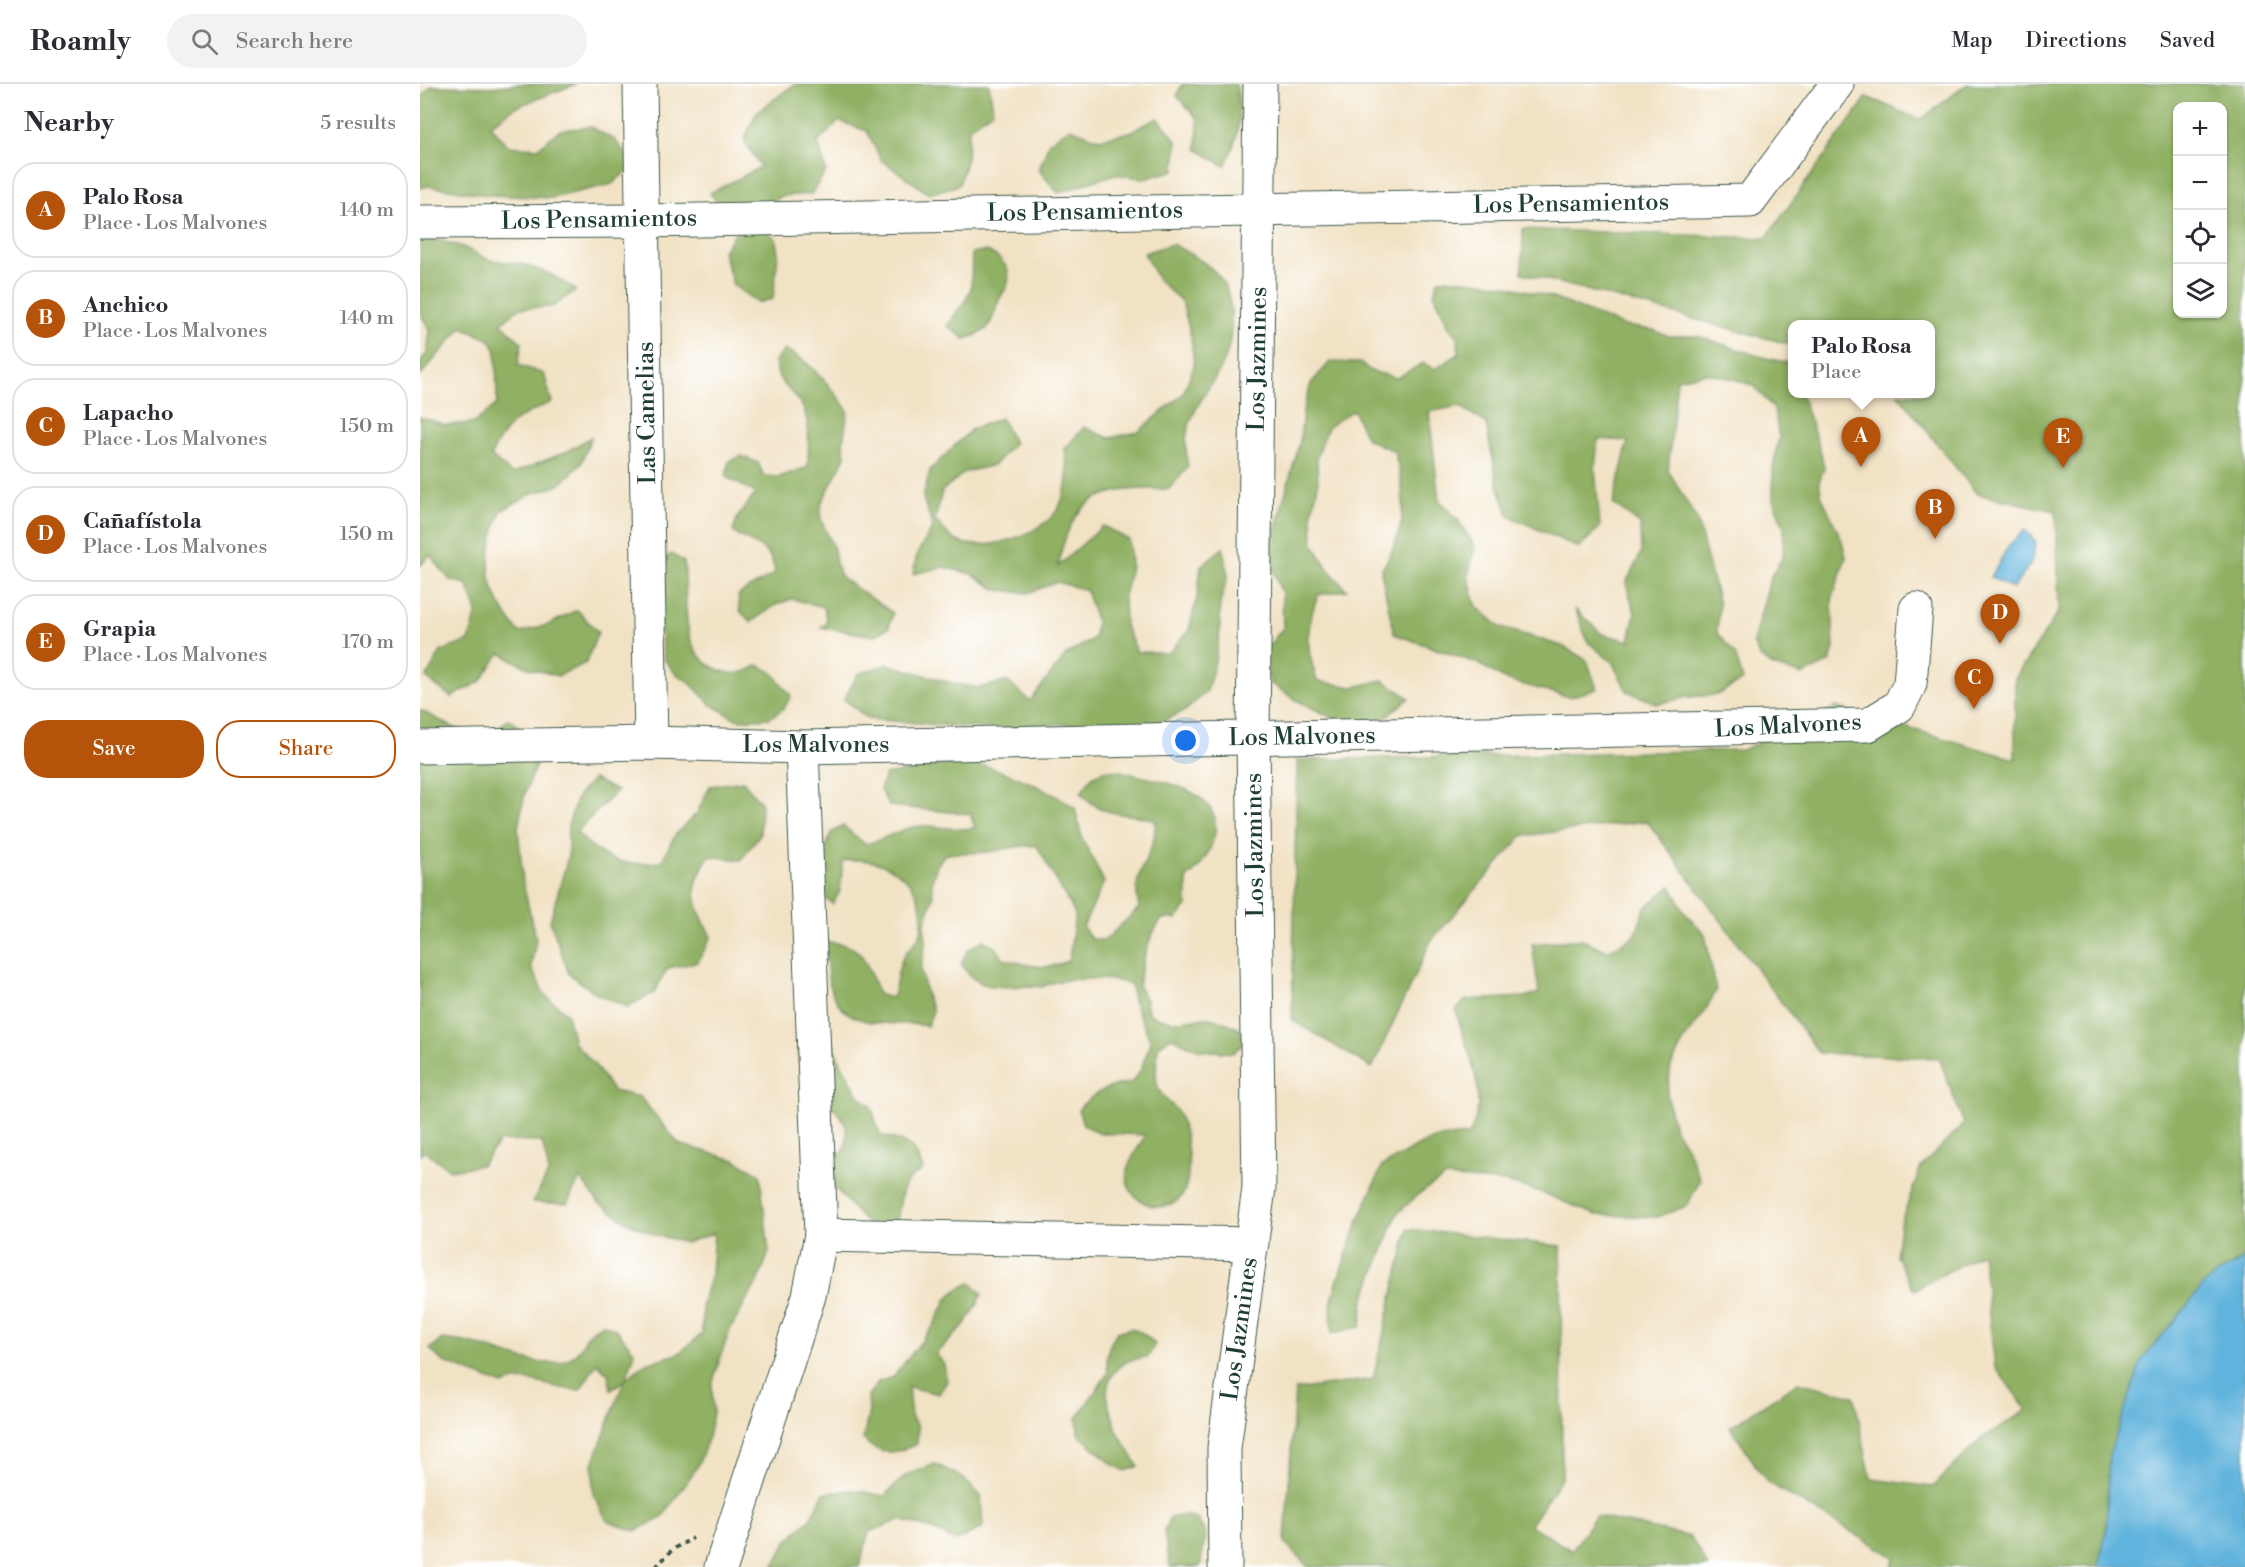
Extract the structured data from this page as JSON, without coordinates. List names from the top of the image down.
{
  "streets": {
    "street": [
      "Los Pensamientos",
      "Los Jazmines",
      "Las Camelias",
      "Los Malvones"
    ]
  },
  "crossings": [
    ["Los Pensamientos", "Los Jazmines"],
    ["Los Pensamientos", "Las Camelias"],
    ["Los Jazmines", "Los Malvones"],
    ["Las Camelias", "Los Malvones"]
  ],
  "page": {
    "header": "Roamly",
    "search": "Search here",
    "nav": ["Map", "Directions", "Saved"],
    "heading": ["Nearby", "5 results"],
    "map_buttons": ["+", "−"],
    "list": [
      {
        "mark": "A",
        "name": "Palo Rosa",
        "note": "Place · Los Malvones",
        "value": "140 m"
      },
      {
        "mark": "B",
        "name": "Anchico",
        "note": "Place · Los Malvones",
        "value": "140 m"
      },
      {
        "mark": "C",
        "name": "Lapacho",
        "note": "Place · Los Malvones",
        "value": "150 m"
      },
      {
        "mark": "D",
        "name": "Cañafístola",
        "note": "Place · Los Malvones",
        "value": "150 m"
      },
      {
        "mark": "E",
        "name": "Grapia",
        "note": "Place · Los Malvones",
        "value": "170 m"
      }
    ],
    "popup": ["Palo Rosa", "Place"],
    "pins": [
      "A",
      "E",
      "B",
      "D",
      "C"
    ],
    "buttons": ["Save", "Share"]
  }
}
